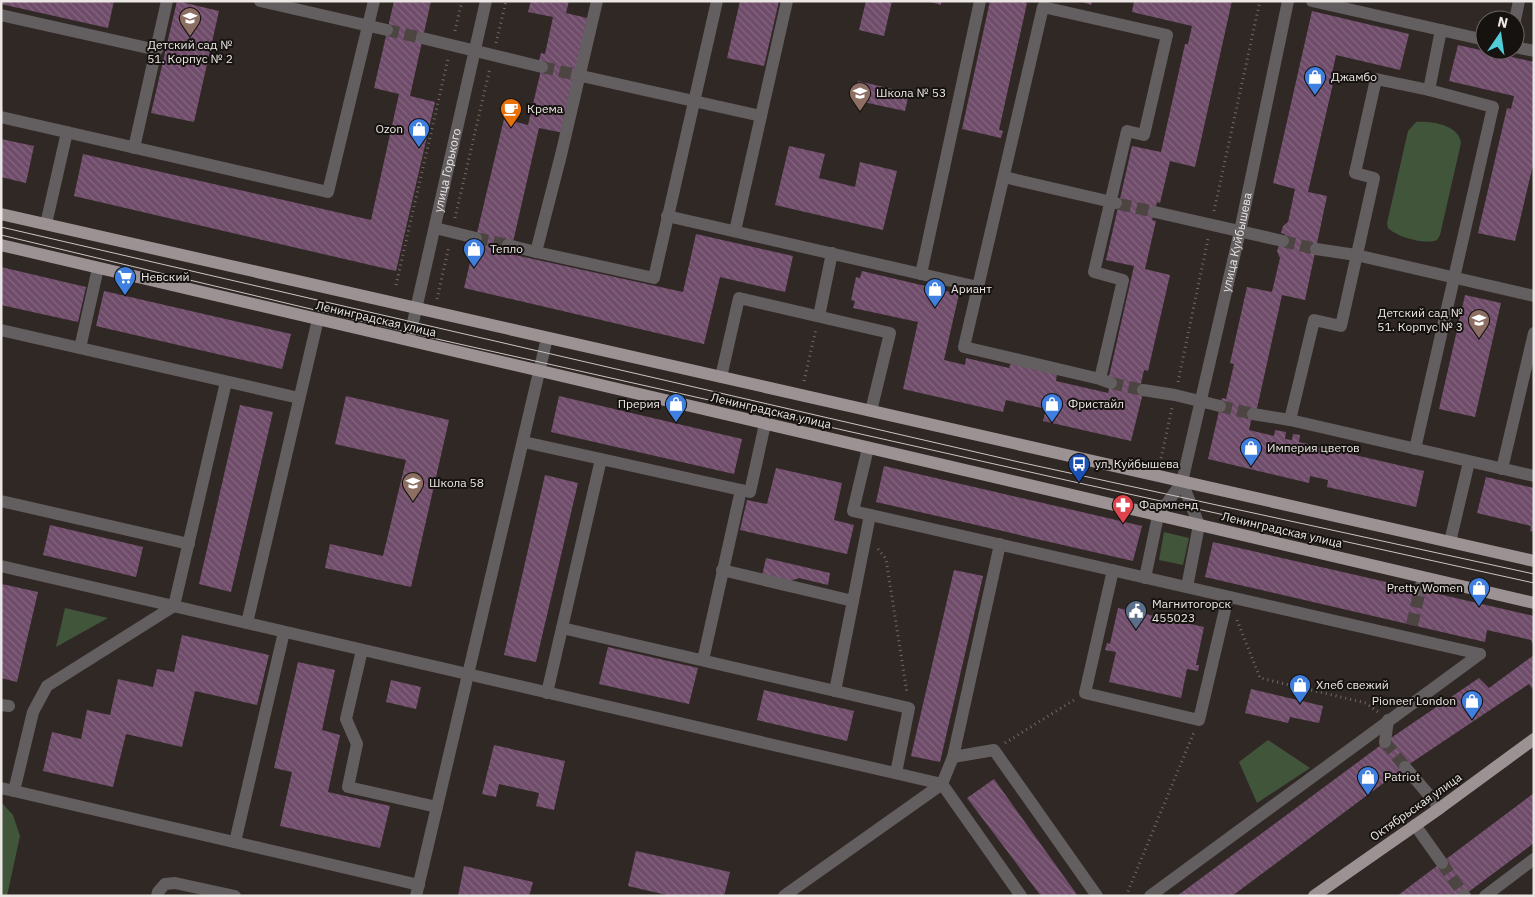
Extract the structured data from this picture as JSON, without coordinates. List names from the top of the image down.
{
  "streets": {
    "main road": ["Ленинградская улица", "Октябрьская улица"],
    "street": ["улица Горького", "улица Куйбышева"]
  },
  "crossings": [
    ["улица Горького", "Ленинградская улица"],
    ["улица Куйбышева", "Ленинградская улица"]
  ],
  "places": {
    "school or university": [
      "Детский сад № 51. Корпус № 2",
      "Школа № 53",
      "Детский сад № 51. Корпус № 3",
      "Школа 58"
    ],
    "shop": [
      "Джамбо",
      "Ozon",
      "Тепло",
      "Ариант",
      "Прерия",
      "Фристайл",
      "Империя цветов",
      "Pretty Women",
      "Хлеб свежий",
      "Pioneer London",
      "Patriot"
    ],
    "cafe": ["Крема"],
    "supermarket": ["Невский"],
    "bus stop": ["ул. Куйбышева"],
    "pharmacy": ["Фармленд"],
    "public building": ["Магнитогорск 455023"]
  },
  "north": "top"
}
